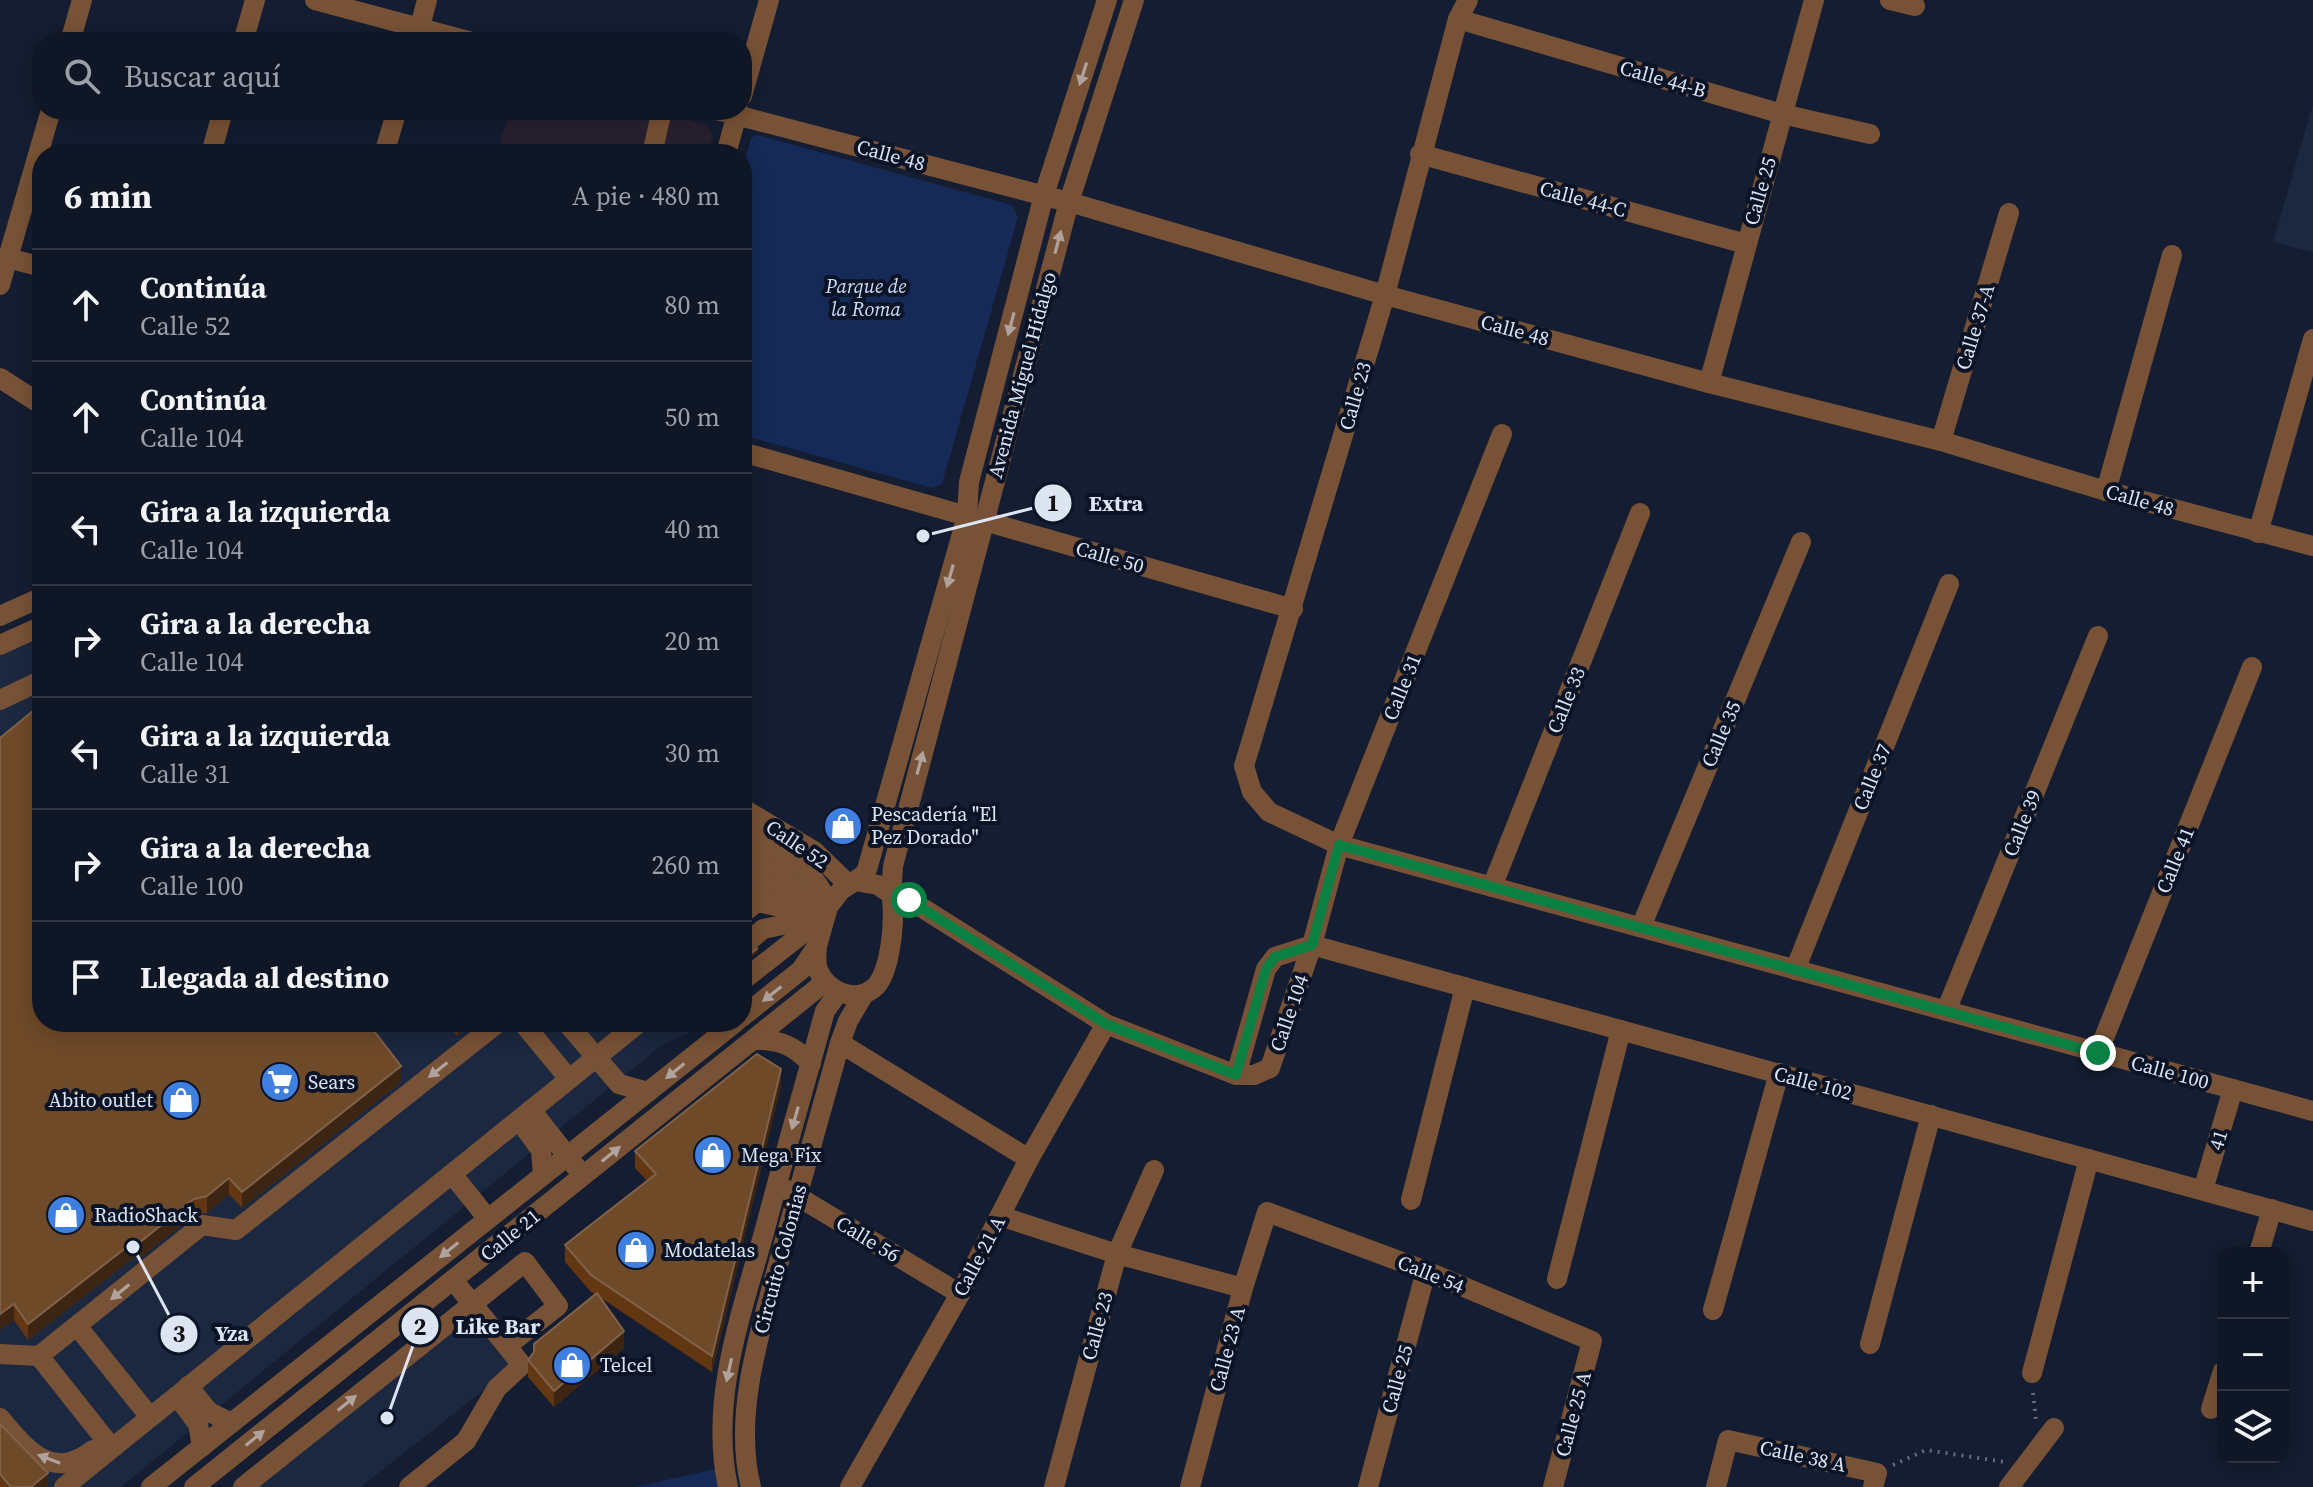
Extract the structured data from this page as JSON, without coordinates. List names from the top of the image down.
{
  "streets": {
    "street": [
      "Calle 44-B",
      "Calle 48",
      "Calle 25",
      "Calle 44-C",
      "Calle 37-A",
      "Avenida Miguel Hidalgo",
      "Calle 23",
      "Calle 50",
      "Calle 31",
      "Calle 33",
      "Calle 35",
      "Calle 37",
      "Calle 39",
      "Calle 52",
      "Calle 41",
      "Calle 104",
      "Calle 100",
      "Calle 102",
      "41",
      "Calle 21",
      "Calle 56",
      "Calle 21 A",
      "Circuito Colonias",
      "Calle 54",
      "Calle 23 A",
      "Calle 25 A",
      "Calle 38 A"
    ]
  },
  "crossings": [
    ["Calle 44-B", "Calle 25"],
    ["Calle 44-B", "Calle 23"],
    ["Calle 48", "Calle 25"],
    ["Calle 48", "Calle 37-A"],
    ["Calle 48", "Avenida Miguel Hidalgo"],
    ["Calle 48", "Calle 23"],
    ["Calle 25", "Calle 44-C"],
    ["Calle 25", "Calle 54"],
    ["Calle 44-C", "Calle 23"],
    ["Avenida Miguel Hidalgo", "Calle 50"],
    ["Avenida Miguel Hidalgo", "Calle 52"],
    ["Avenida Miguel Hidalgo", "Calle 21"],
    ["Avenida Miguel Hidalgo", "Circuito Colonias"],
    ["Calle 23", "Calle 50"],
    ["Calle 23", "Calle 100"],
    ["Calle 31", "Calle 104"],
    ["Calle 31", "Calle 100"],
    ["Calle 31", "Calle 102"],
    ["Calle 33", "Calle 100"],
    ["Calle 35", "Calle 100"],
    ["Calle 37", "Calle 100"],
    ["Calle 39", "Calle 100"],
    ["Calle 52", "Calle 21"],
    ["Calle 52", "Circuito Colonias"],
    ["Calle 41", "Calle 100"],
    ["Calle 104", "Calle 102"],
    ["Calle 100", "41"],
    ["Calle 102", "41"],
    ["Calle 21", "Circuito Colonias"],
    ["Calle 56", "Calle 21 A"],
    ["Calle 56", "Circuito Colonias"],
    ["Calle 54", "Calle 23 A"],
    ["Calle 54", "Calle 25 A"]
  ],
  "parks": ["Parque de la Roma"],
  "places": {
    "other": ["Extra", "Yza", "Like Bar"],
    "shop": [
      "Pescadería \"El Pez Dorado\"",
      "Abito outlet",
      "Mega Fix",
      "RadioShack",
      "Modatelas",
      "Telcel"
    ],
    "supermarket": ["Sears"]
  },
  "page": {
    "search": "Buscar aquí",
    "heading": ["6 min", "A pie · 480 m"],
    "list": [
      ["Continúa", "Calle 52", "80 m"],
      ["Continúa", "Calle 104", "50 m"],
      ["Gira a la izquierda", "Calle 104", "40 m"],
      ["Gira a la derecha", "Calle 104", "20 m"],
      ["Gira a la izquierda", "Calle 31", "30 m"],
      ["Gira a la derecha", "Calle 100", "260 m"],
      "Llegada al destino"
    ],
    "map_buttons": ["+", "−"]
  }
}
